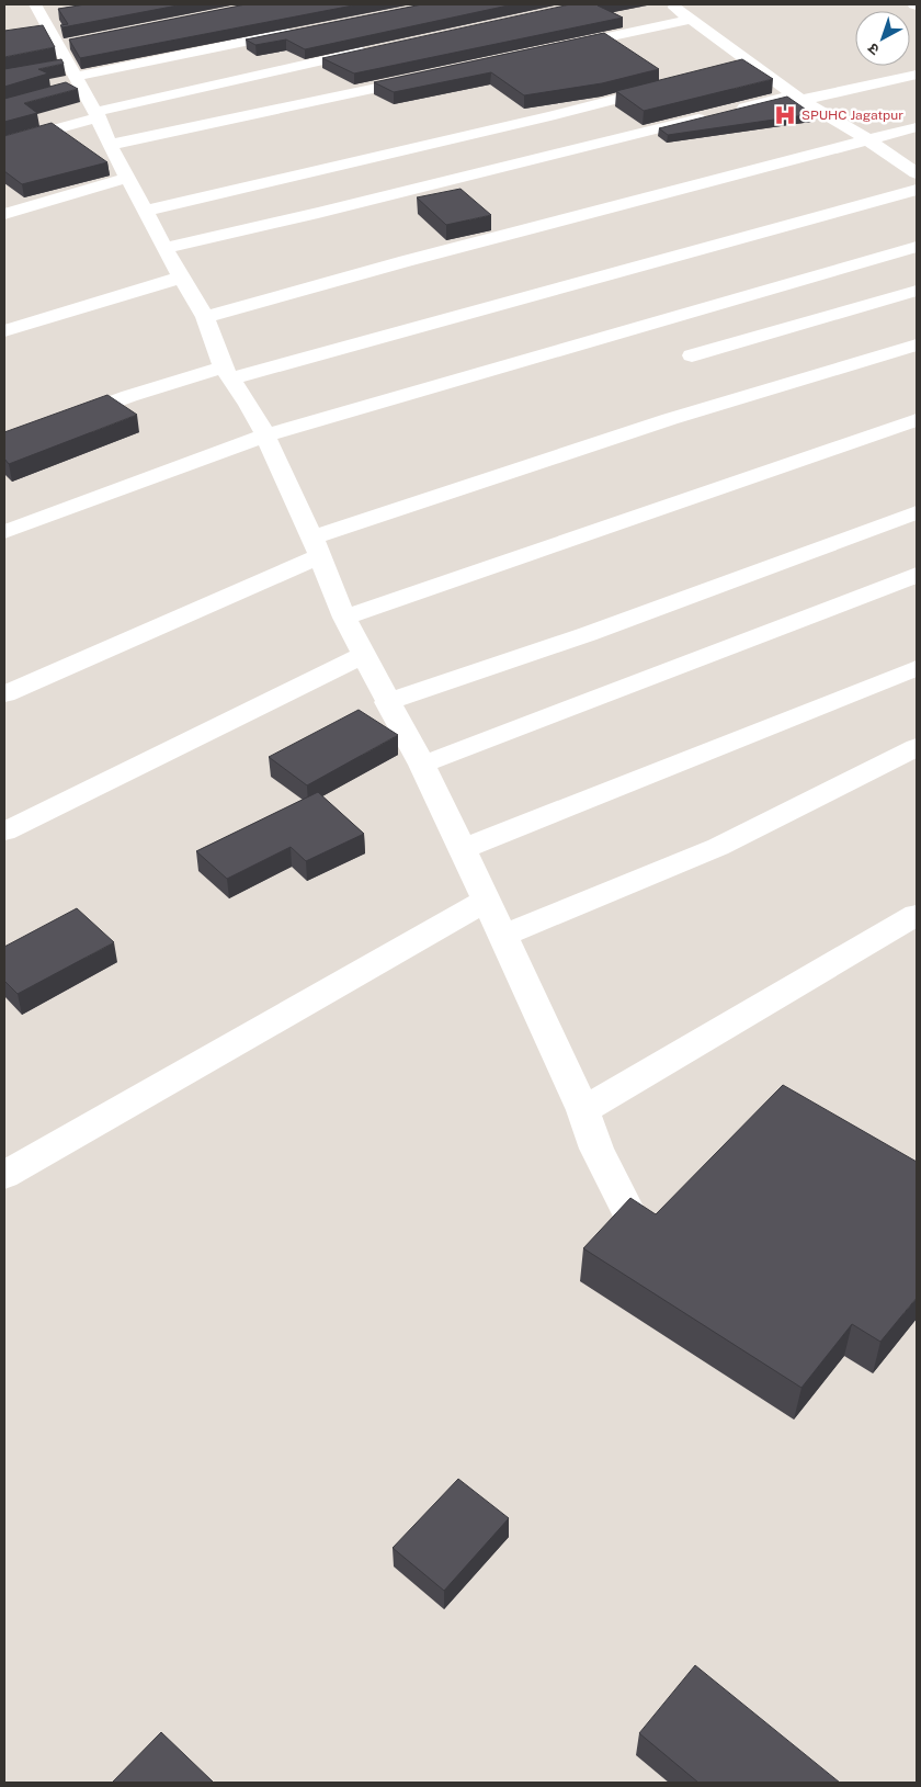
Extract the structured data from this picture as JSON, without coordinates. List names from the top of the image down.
{
  "places": {
    "hospital": ["SPUHC Jagatpur"]
  },
  "north": "bottom left"
}
